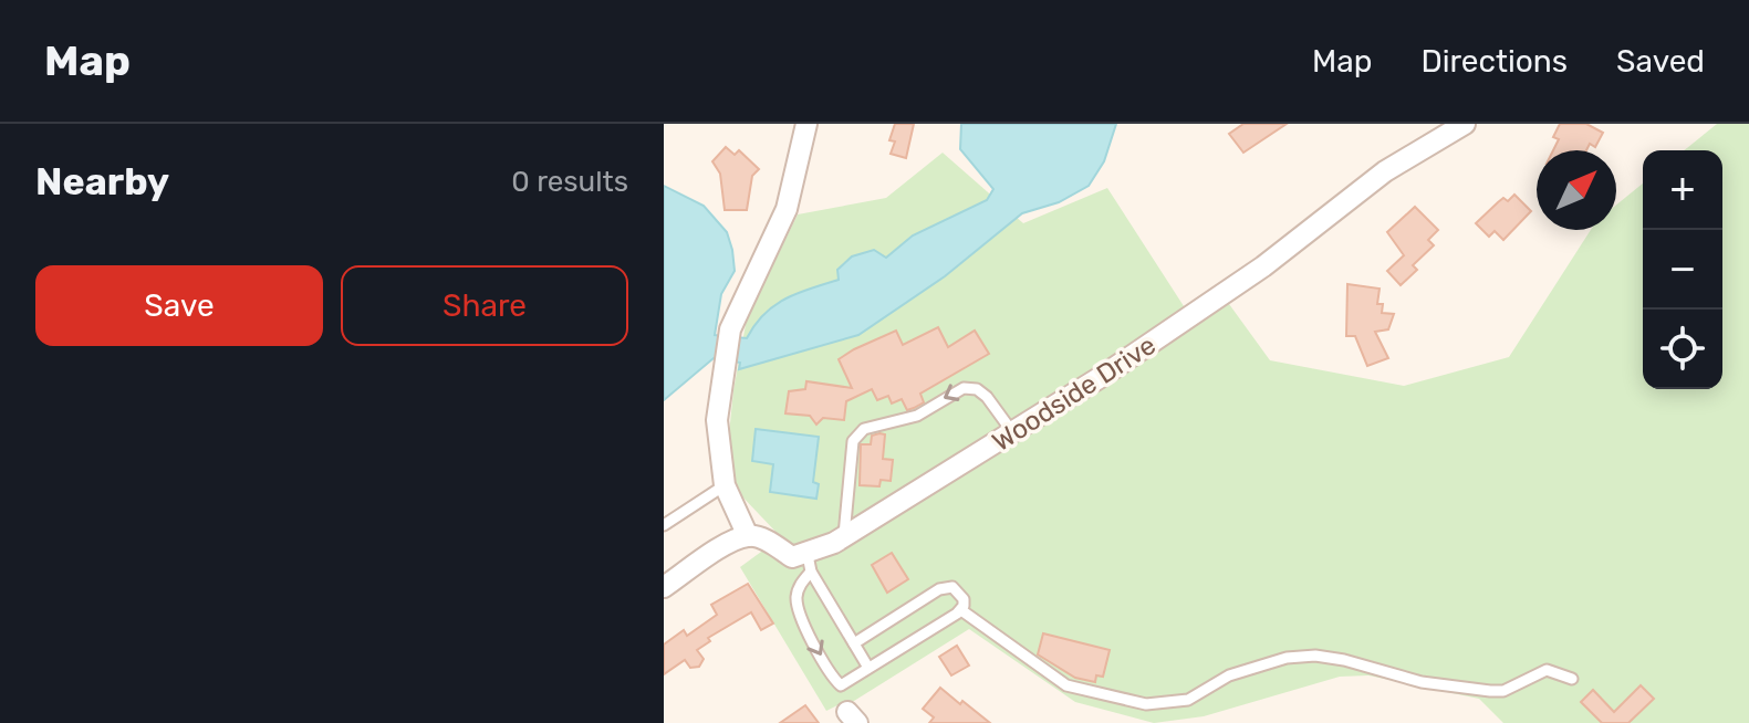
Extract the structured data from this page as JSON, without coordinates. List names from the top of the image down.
{
  "streets": {
    "street": ["Woodside Drive"]
  },
  "north": "top right",
  "page": {
    "header": "Map",
    "nav": ["Map", "Directions", "Saved"],
    "heading": ["Nearby", "0 results"],
    "map_buttons": ["+", "−"],
    "buttons": ["Save", "Share"]
  }
}
